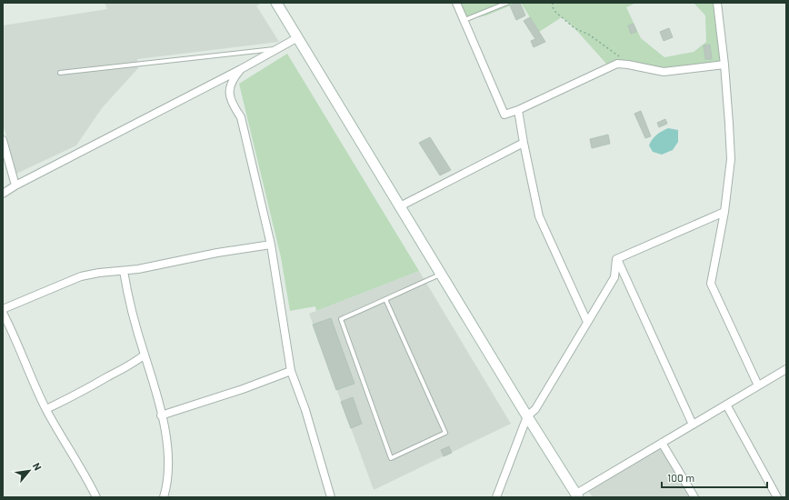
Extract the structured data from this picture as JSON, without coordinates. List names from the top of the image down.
{
  "scale_bar": "100 m",
  "north": "top right"
}
